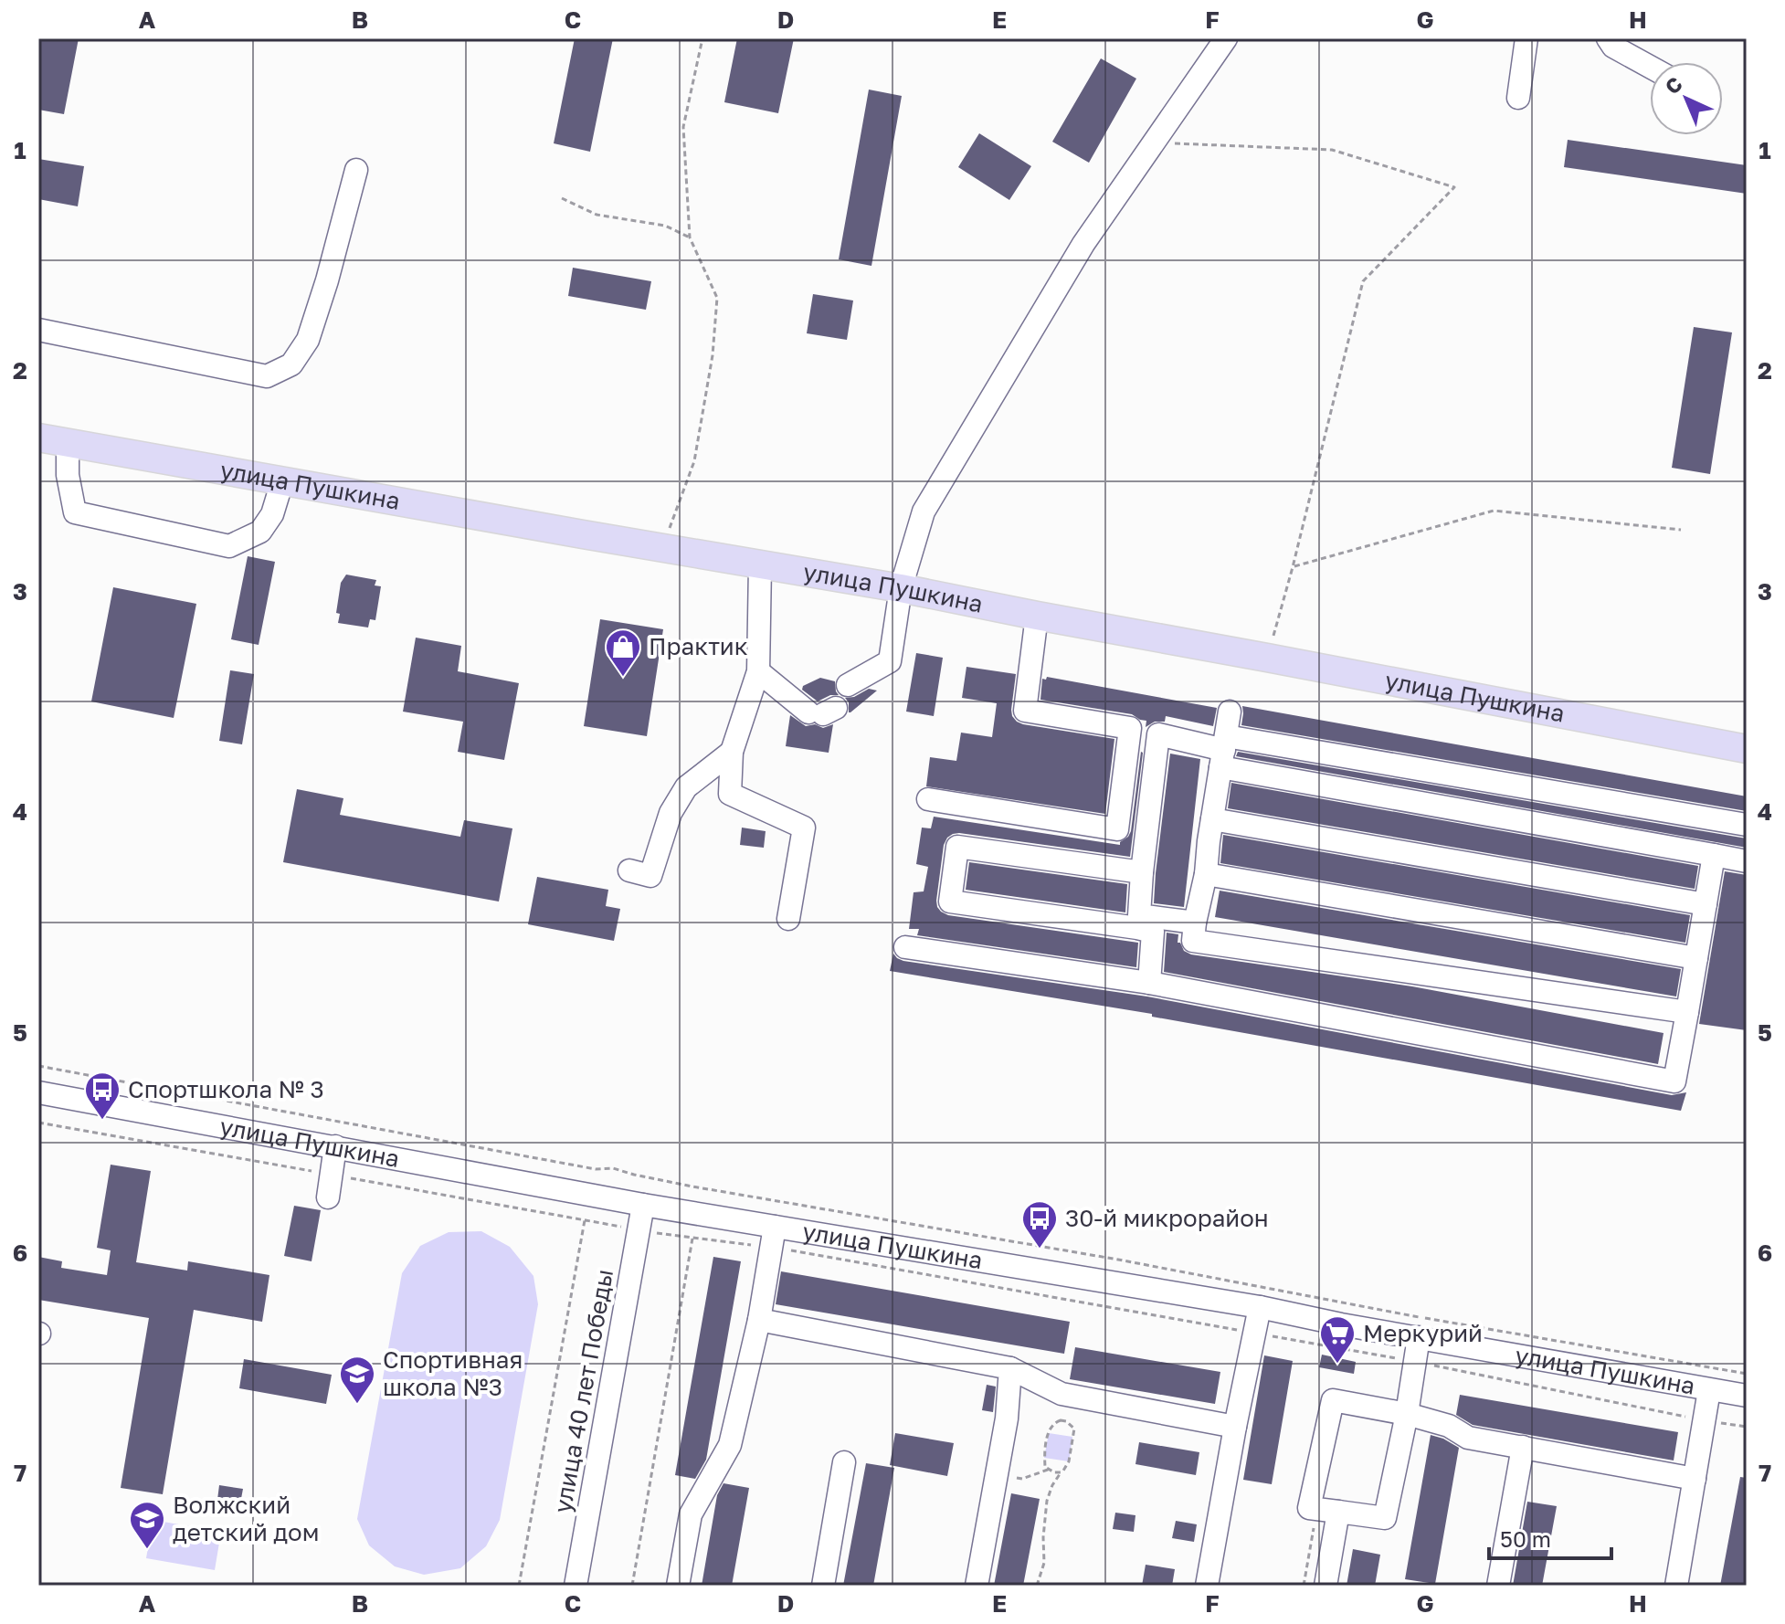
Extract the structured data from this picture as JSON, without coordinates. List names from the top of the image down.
{
  "streets": {
    "main road": ["улица Пушкина"],
    "street": ["улица 40 лет Победы"]
  },
  "crossings": [
    ["улица Пушкина", "улица 40 лет Победы"]
  ],
  "places": {
    "shop": ["Практик"],
    "bus stop": ["Спортшкола № 3", "30-й микрорайон"],
    "supermarket": ["Меркурий"],
    "school or university": ["Спортивная школа №3", "Волжский детский дом"]
  },
  "scale_bar": "50 m",
  "north": "top left",
  "grid": {
    "columns": [
      "A",
      "B",
      "C",
      "D",
      "E",
      "F",
      "G",
      "H"
    ],
    "rows": [
      "1",
      "2",
      "3",
      "4",
      "5",
      "6",
      "7"
    ]
  }
}
